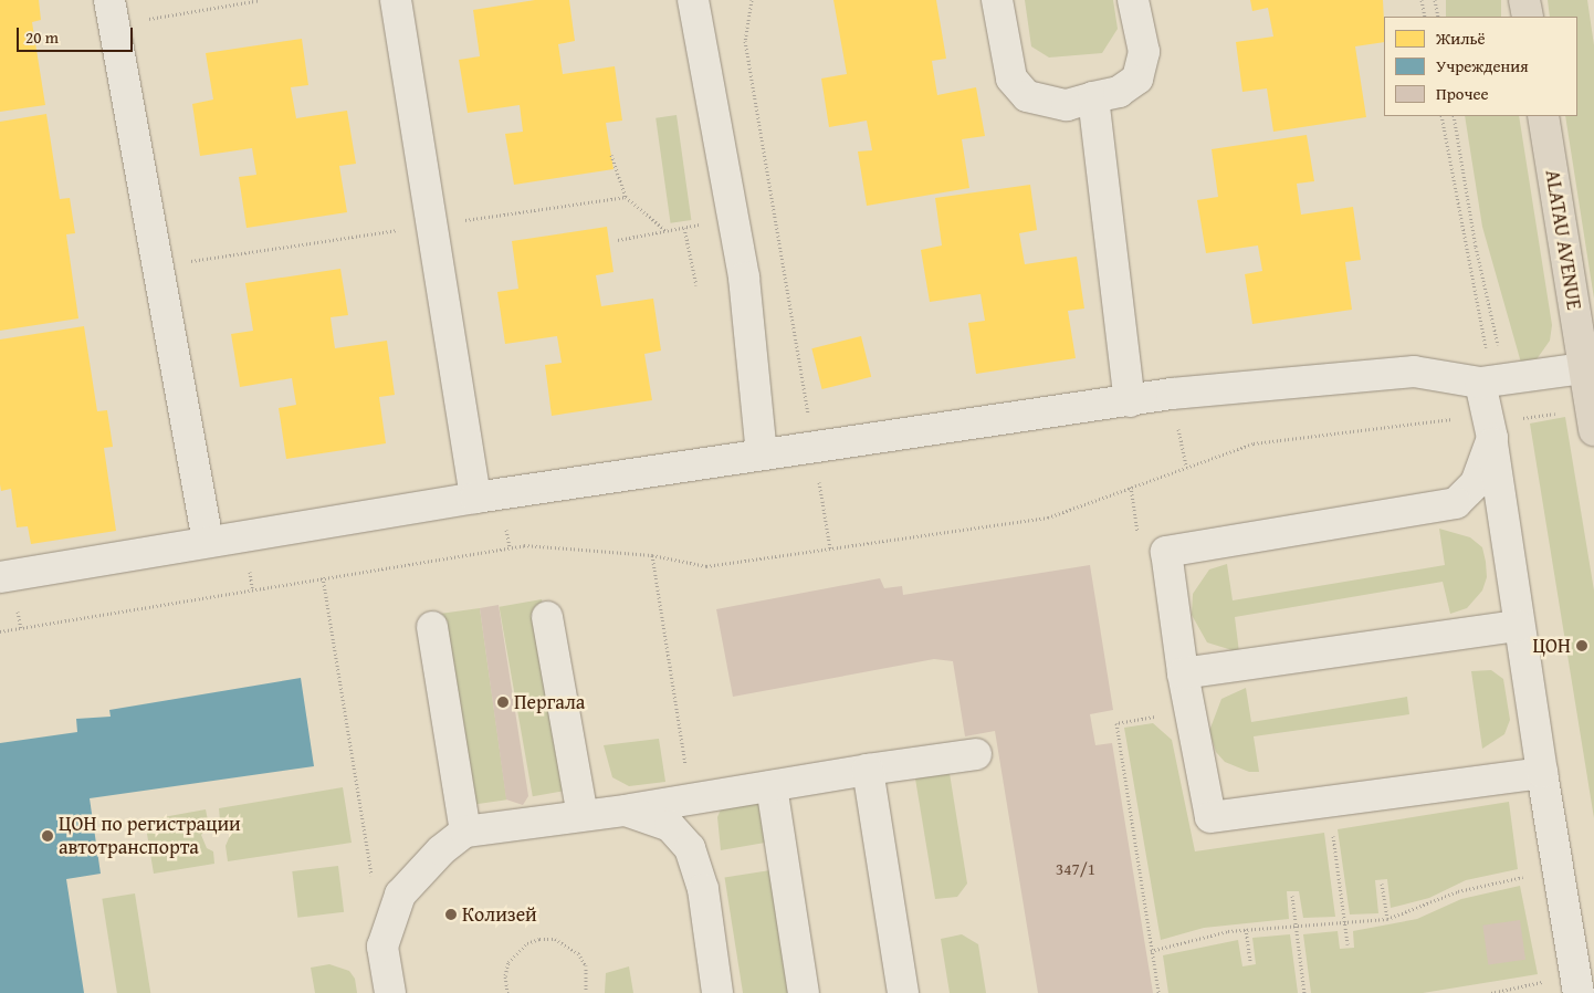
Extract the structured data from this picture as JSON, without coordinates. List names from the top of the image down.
{
  "streets": {
    "main road": ["ALATAU AVENUE"]
  },
  "places": [
    "ЦОН",
    "Пергала",
    "ЦОН по регистрации автотранспорта",
    "Колизей"
  ],
  "house_numbers": ["347/1"],
  "legend": ["Жильё", "Учреждения", "Прочее"],
  "scale_bar": "20 m"
}
